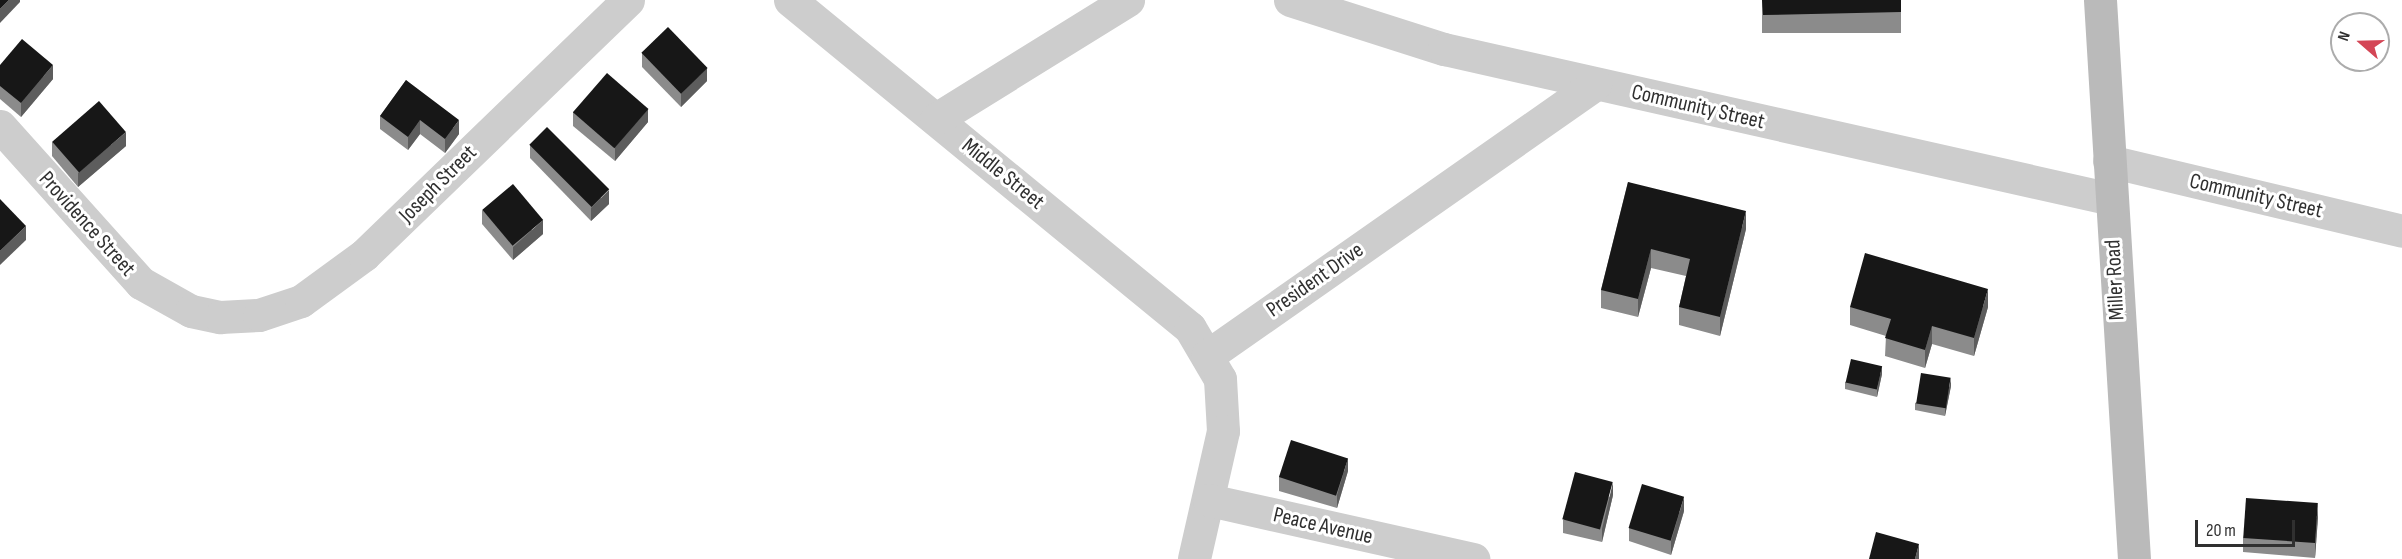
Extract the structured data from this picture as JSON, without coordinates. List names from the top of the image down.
{
  "streets": {
    "main road": ["Miller Road"],
    "street": [
      "Community Street",
      "Middle Street",
      "Joseph Street",
      "Providence Street",
      "President Drive",
      "Peace Avenue"
    ]
  },
  "crossings": [
    ["Community Street", "President Drive"],
    ["Community Street", "Miller Road"],
    ["Middle Street", "President Drive"],
    ["Joseph Street", "Providence Street"]
  ],
  "scale_bar": "20 m",
  "north": "left"
}
